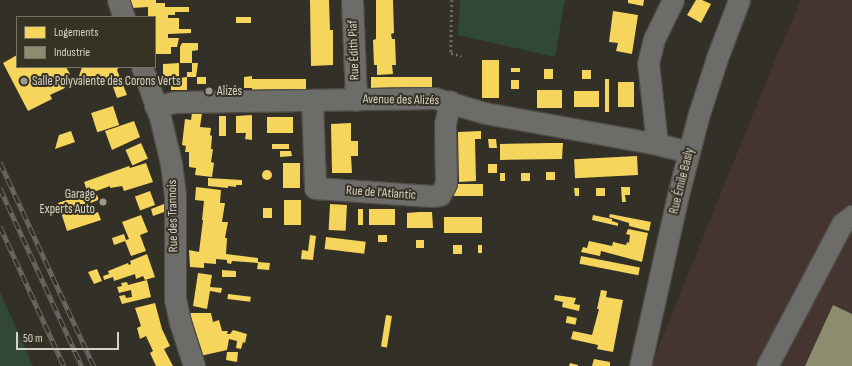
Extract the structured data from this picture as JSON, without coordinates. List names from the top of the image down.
{
  "streets": {
    "street": [
      "Rue Édith Piaf",
      "Avenue des Alizés",
      "Rue Émile Basly",
      "Rue de l'Atlantic",
      "Rue des Trannois"
    ]
  },
  "crossings": [
    ["Rue Édith Piaf", "Avenue des Alizés"],
    ["Avenue des Alizés", "Rue Émile Basly"],
    ["Avenue des Alizés", "Rue de l'Atlantic"],
    ["Avenue des Alizés", "Rue des Trannois"]
  ],
  "places": ["Salle Polyvalente des Corons Verts", "Alizés", "Garage Experts Auto"],
  "legend": ["Logements", "Industrie"],
  "scale_bar": "50 m"
}
